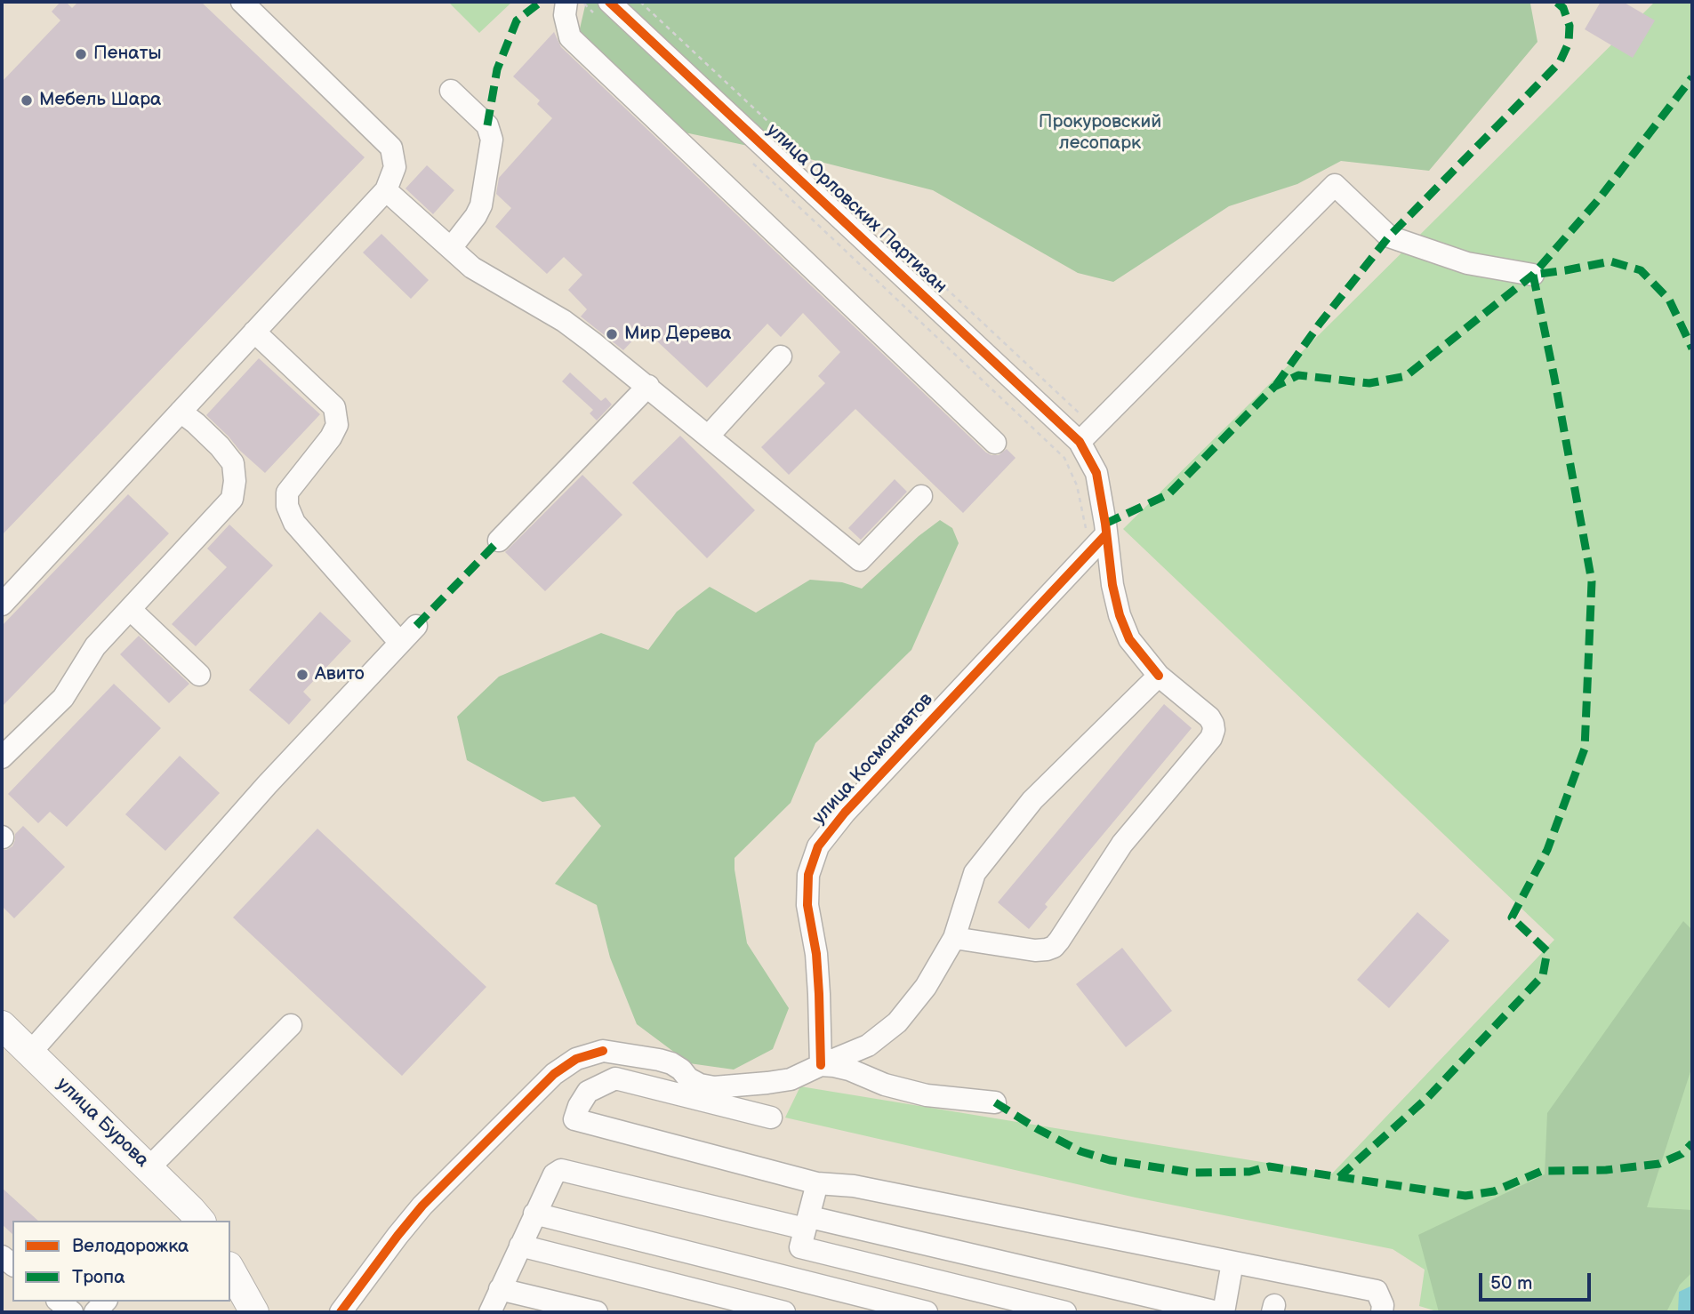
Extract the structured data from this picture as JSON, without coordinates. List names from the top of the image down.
{
  "streets": {
    "main road": ["улица Бурова"],
    "street": ["улица Орловских Партизан", "улица Космонавтов"]
  },
  "crossings": [
    ["улица Орловских Партизан", "улица Космонавтов"]
  ],
  "parks": ["Прокуровский лесопарк"],
  "places": [
    "Пенаты",
    "Мебель Шара",
    "Мир Дерева",
    "Авито"
  ],
  "legend": ["Велодорожка", "Тропа"],
  "scale_bar": "50 m"
}
